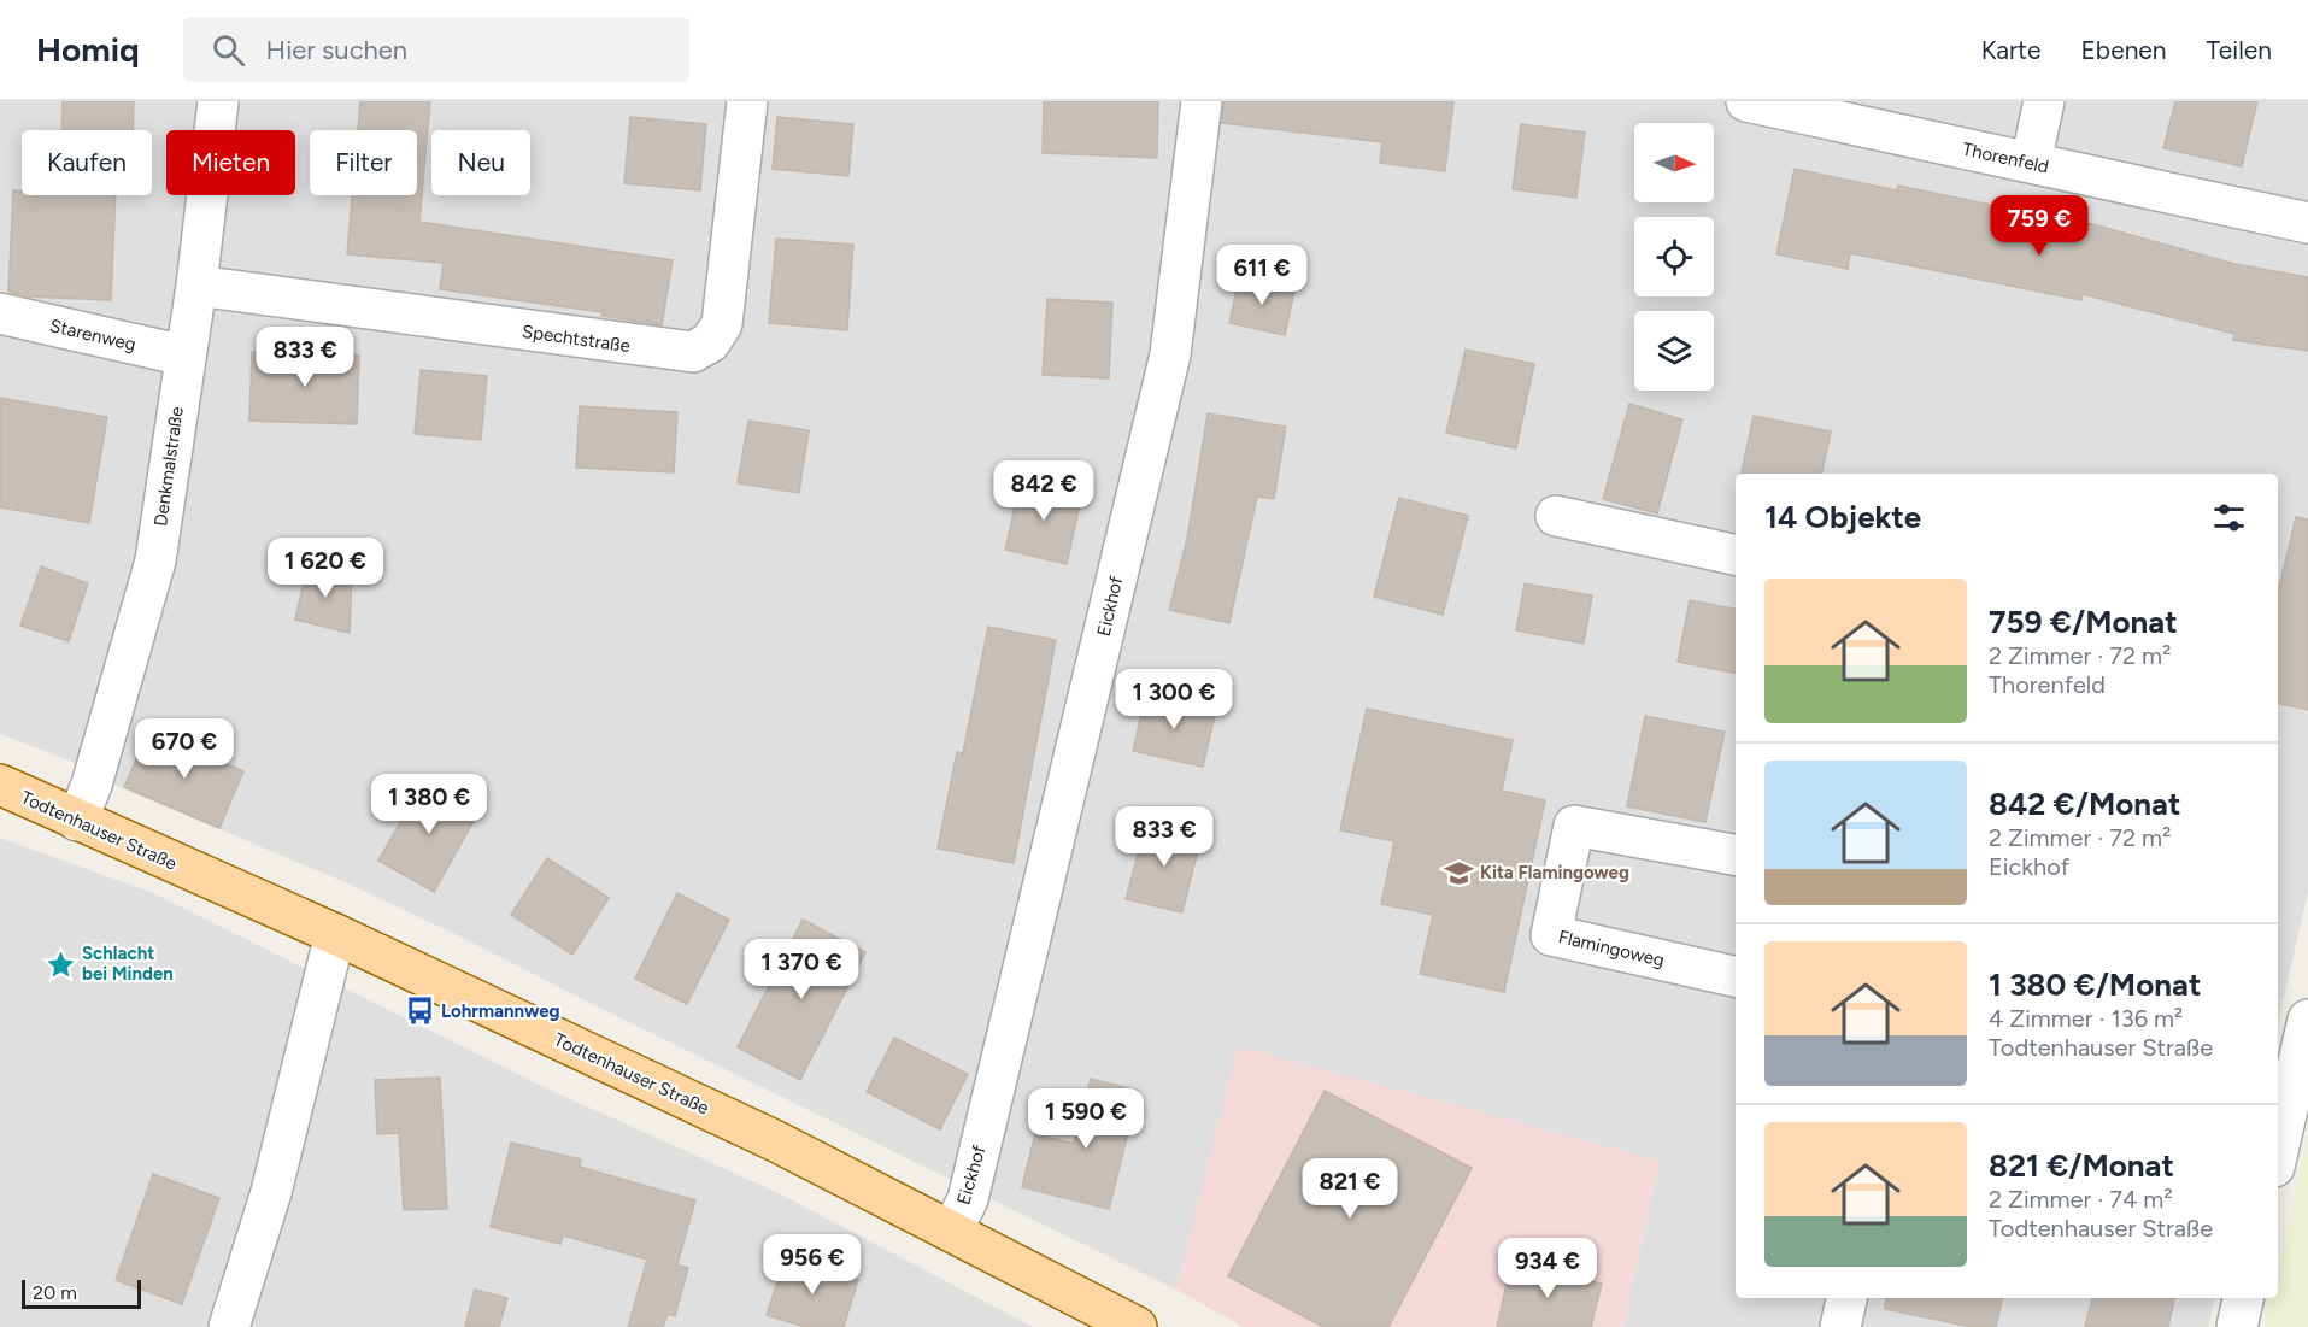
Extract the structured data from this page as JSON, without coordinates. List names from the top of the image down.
{
  "streets": {
    "main road": ["Todtenhauser Straße"],
    "street": [
      "Thorenfeld",
      "Starenweg",
      "Spechtstraße",
      "Denkmalstraße",
      "Eickhof",
      "Flamingoweg"
    ]
  },
  "crossings": [
    ["Starenweg", "Denkmalstraße"],
    ["Spechtstraße", "Denkmalstraße"],
    ["Denkmalstraße", "Todtenhauser Straße"],
    ["Eickhof", "Todtenhauser Straße"]
  ],
  "places": {
    "school or university": ["Kita Flamingoweg"],
    "place": ["Schlacht bei Minden"],
    "bus stop": ["Lohrmannweg"]
  },
  "scale_bar": "20 m",
  "north": "right",
  "page": {
    "header": "Homiq",
    "search": "Hier suchen",
    "nav": ["Karte", "Ebenen", "Teilen"],
    "chip": [
      "Kaufen",
      "Mieten",
      "Filter",
      "Neu"
    ],
    "price": [
      "759 €",
      "611 €",
      "833 €",
      "842 €",
      "1 620 €",
      "1 300 €",
      "670 €",
      "1 380 €",
      "833 €",
      "1 370 €",
      "1 590 €",
      "821 €",
      "956 €",
      "934 €"
    ],
    "heading": "14 Objekte",
    "list": [
      {
        "name": "759 €/Monat",
        "note": "2 Zimmer · 72 m² · Thorenfeld"
      },
      {
        "name": "842 €/Monat",
        "note": "2 Zimmer · 72 m² · Eickhof"
      },
      {
        "name": "1 380 €/Monat",
        "note": "4 Zimmer · 136 m² · Todtenhauser Straße"
      },
      {
        "name": "821 €/Monat",
        "note": "2 Zimmer · 74 m² · Todtenhauser Straße"
      }
    ],
    "scale": "20 m"
  }
}
